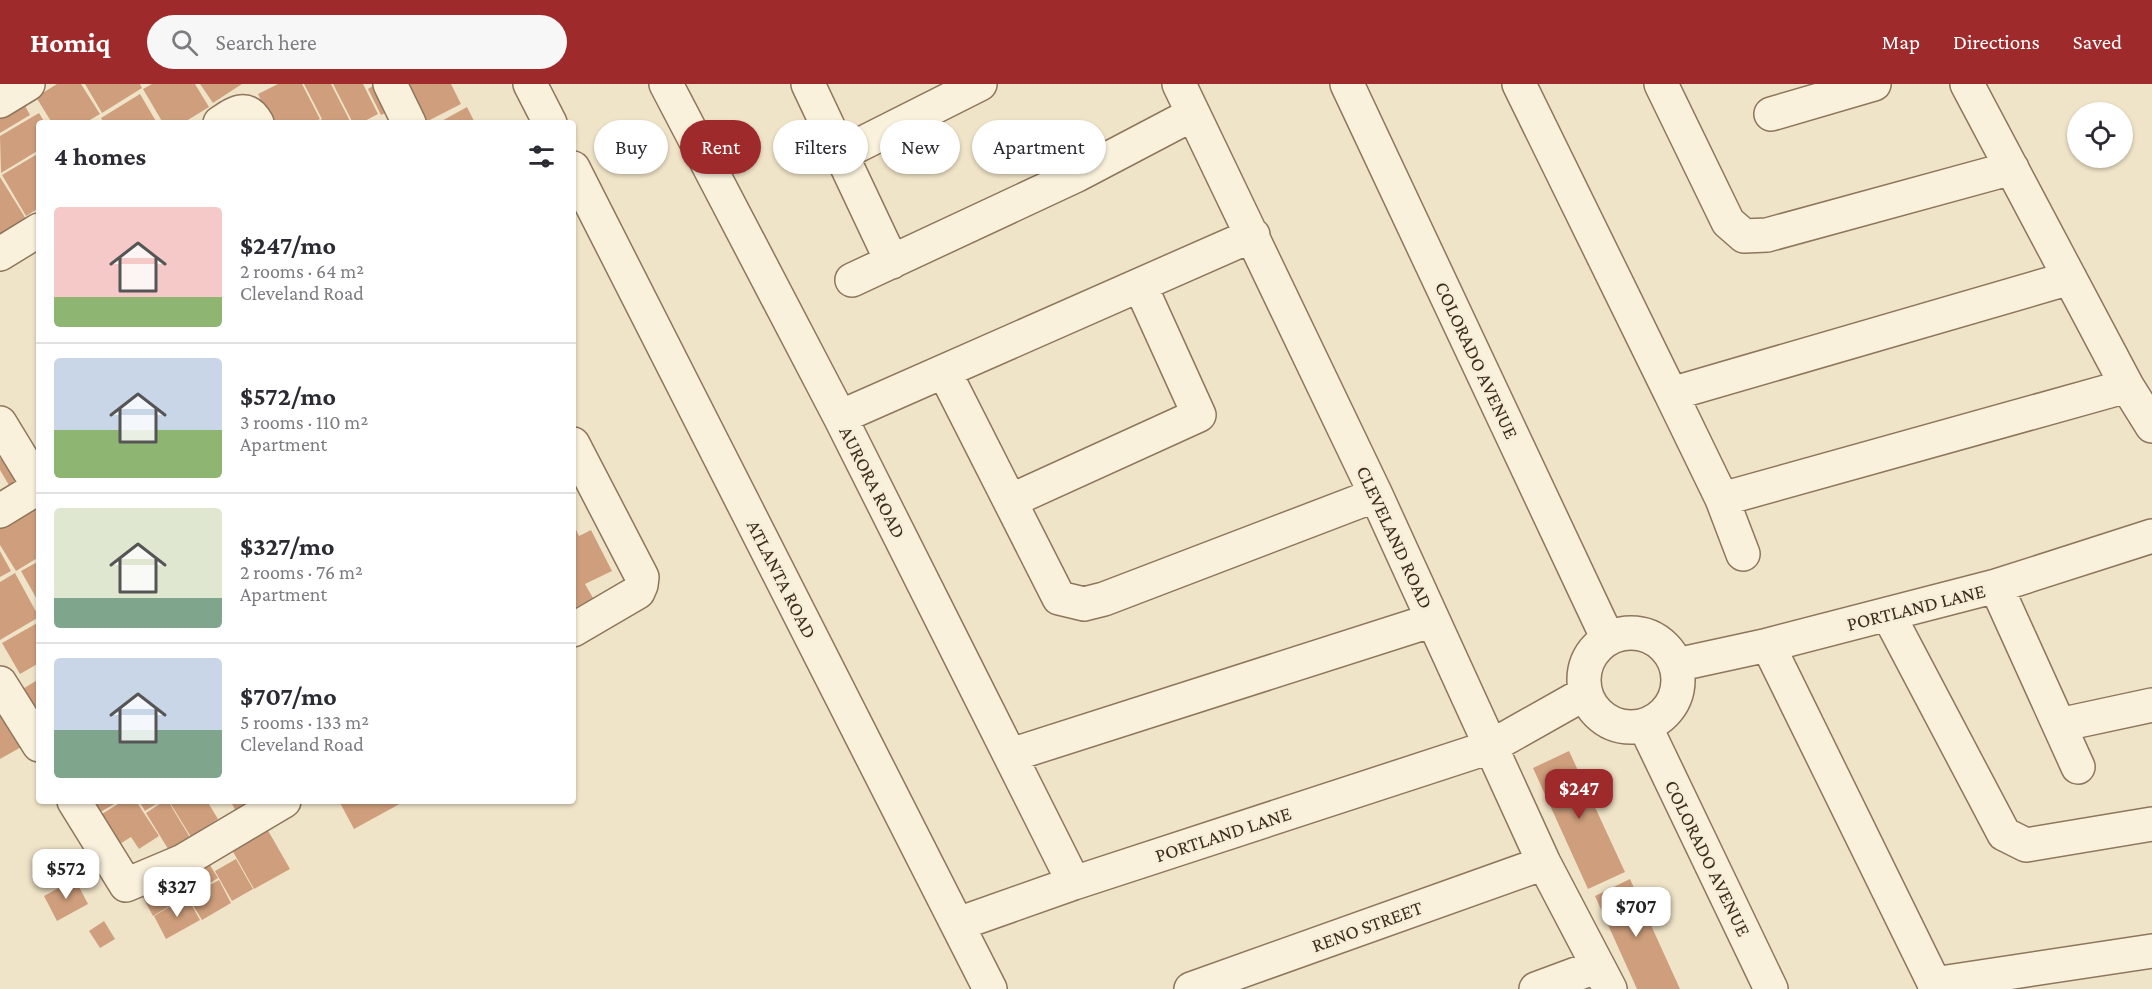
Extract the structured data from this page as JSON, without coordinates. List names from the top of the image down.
{
  "streets": {
    "street": [
      "COLORADO AVENUE",
      "AURORA ROAD",
      "CLEVELAND ROAD",
      "ATLANTA ROAD",
      "PORTLAND LANE",
      "RENO STREET"
    ]
  },
  "crossings": [
    ["COLORADO AVENUE", "PORTLAND LANE"],
    ["AURORA ROAD", "PORTLAND LANE"],
    ["CLEVELAND ROAD", "PORTLAND LANE"],
    ["CLEVELAND ROAD", "RENO STREET"],
    ["ATLANTA ROAD", "PORTLAND LANE"]
  ],
  "page": {
    "header": "Homiq",
    "search": "Search here",
    "nav": ["Map", "Directions", "Saved"],
    "chip": [
      "Buy",
      "Rent",
      "Filters",
      "New",
      "Apartment"
    ],
    "heading": "4 homes",
    "list": [
      {
        "name": "$247/mo",
        "note": "2 rooms · 64 m² · Cleveland Road"
      },
      {
        "name": "$572/mo",
        "note": "3 rooms · 110 m² · Apartment"
      },
      {
        "name": "$327/mo",
        "note": "2 rooms · 76 m² · Apartment"
      },
      {
        "name": "$707/mo",
        "note": "5 rooms · 133 m² · Cleveland Road"
      }
    ],
    "price": [
      "$247",
      "$572",
      "$327",
      "$707"
    ]
  }
}
